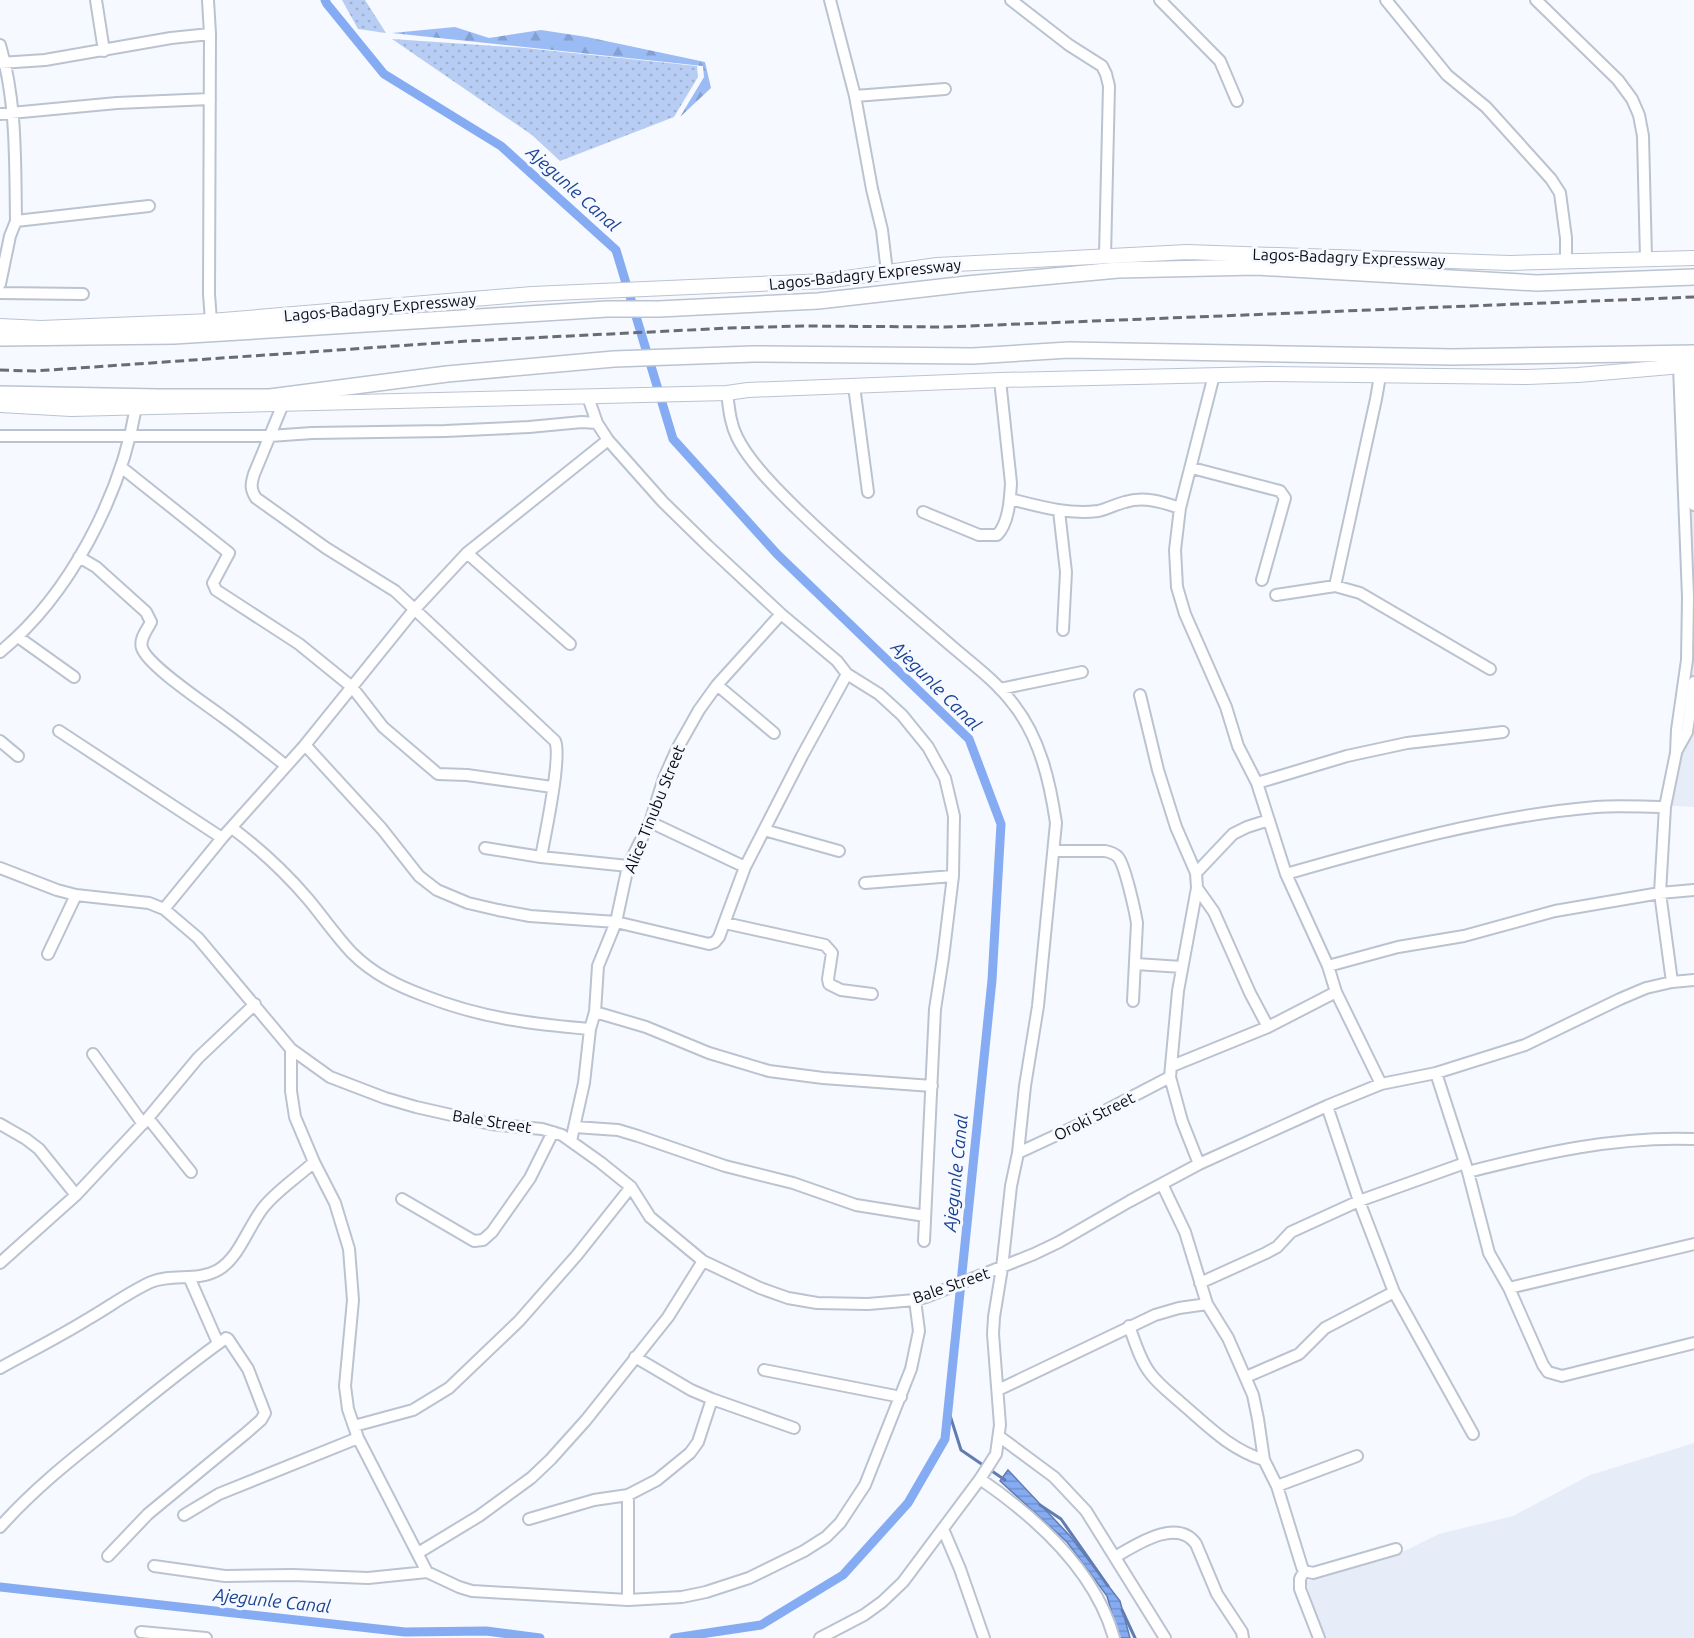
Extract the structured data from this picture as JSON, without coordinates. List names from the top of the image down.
{
  "streets": {
    "highway": ["Lagos-Badagry Expressway"],
    "street": ["Alice Tinubu Street", "Oroki Street", "Bale Street"]
  },
  "crossings": [
    ["Alice Tinubu Street", "Bale Street"]
  ],
  "water": ["Ajegunle Canal"]
}
